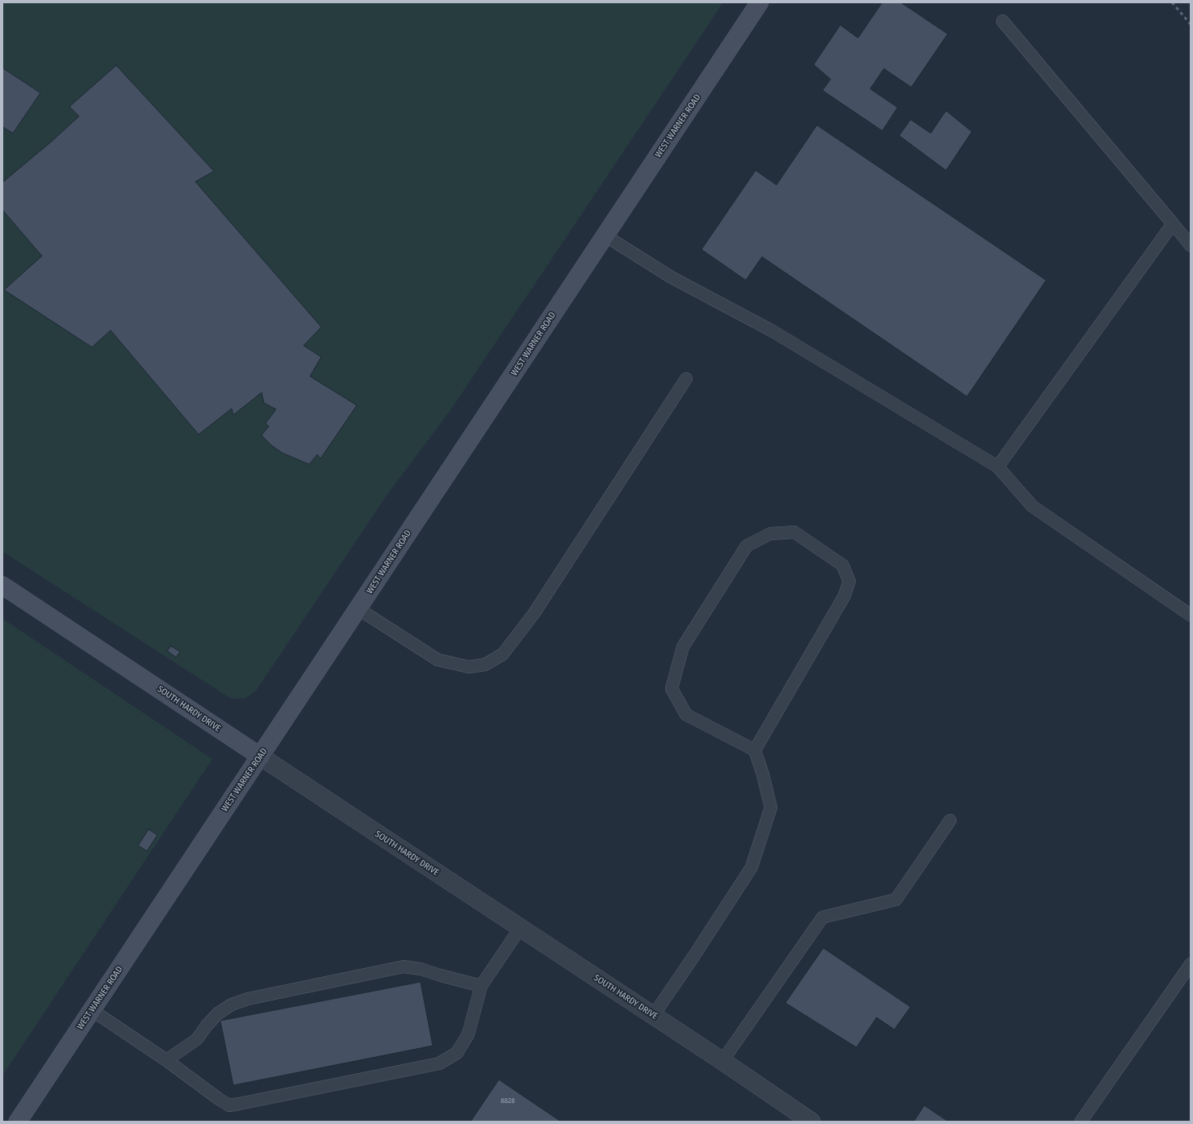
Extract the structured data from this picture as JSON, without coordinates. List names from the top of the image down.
{
  "streets": {
    "main road": ["WEST WARNER ROAD", "SOUTH HARDY DRIVE"]
  },
  "crossings": [
    ["WEST WARNER ROAD", "SOUTH HARDY DRIVE"]
  ],
  "house_numbers": ["8828"]
}
